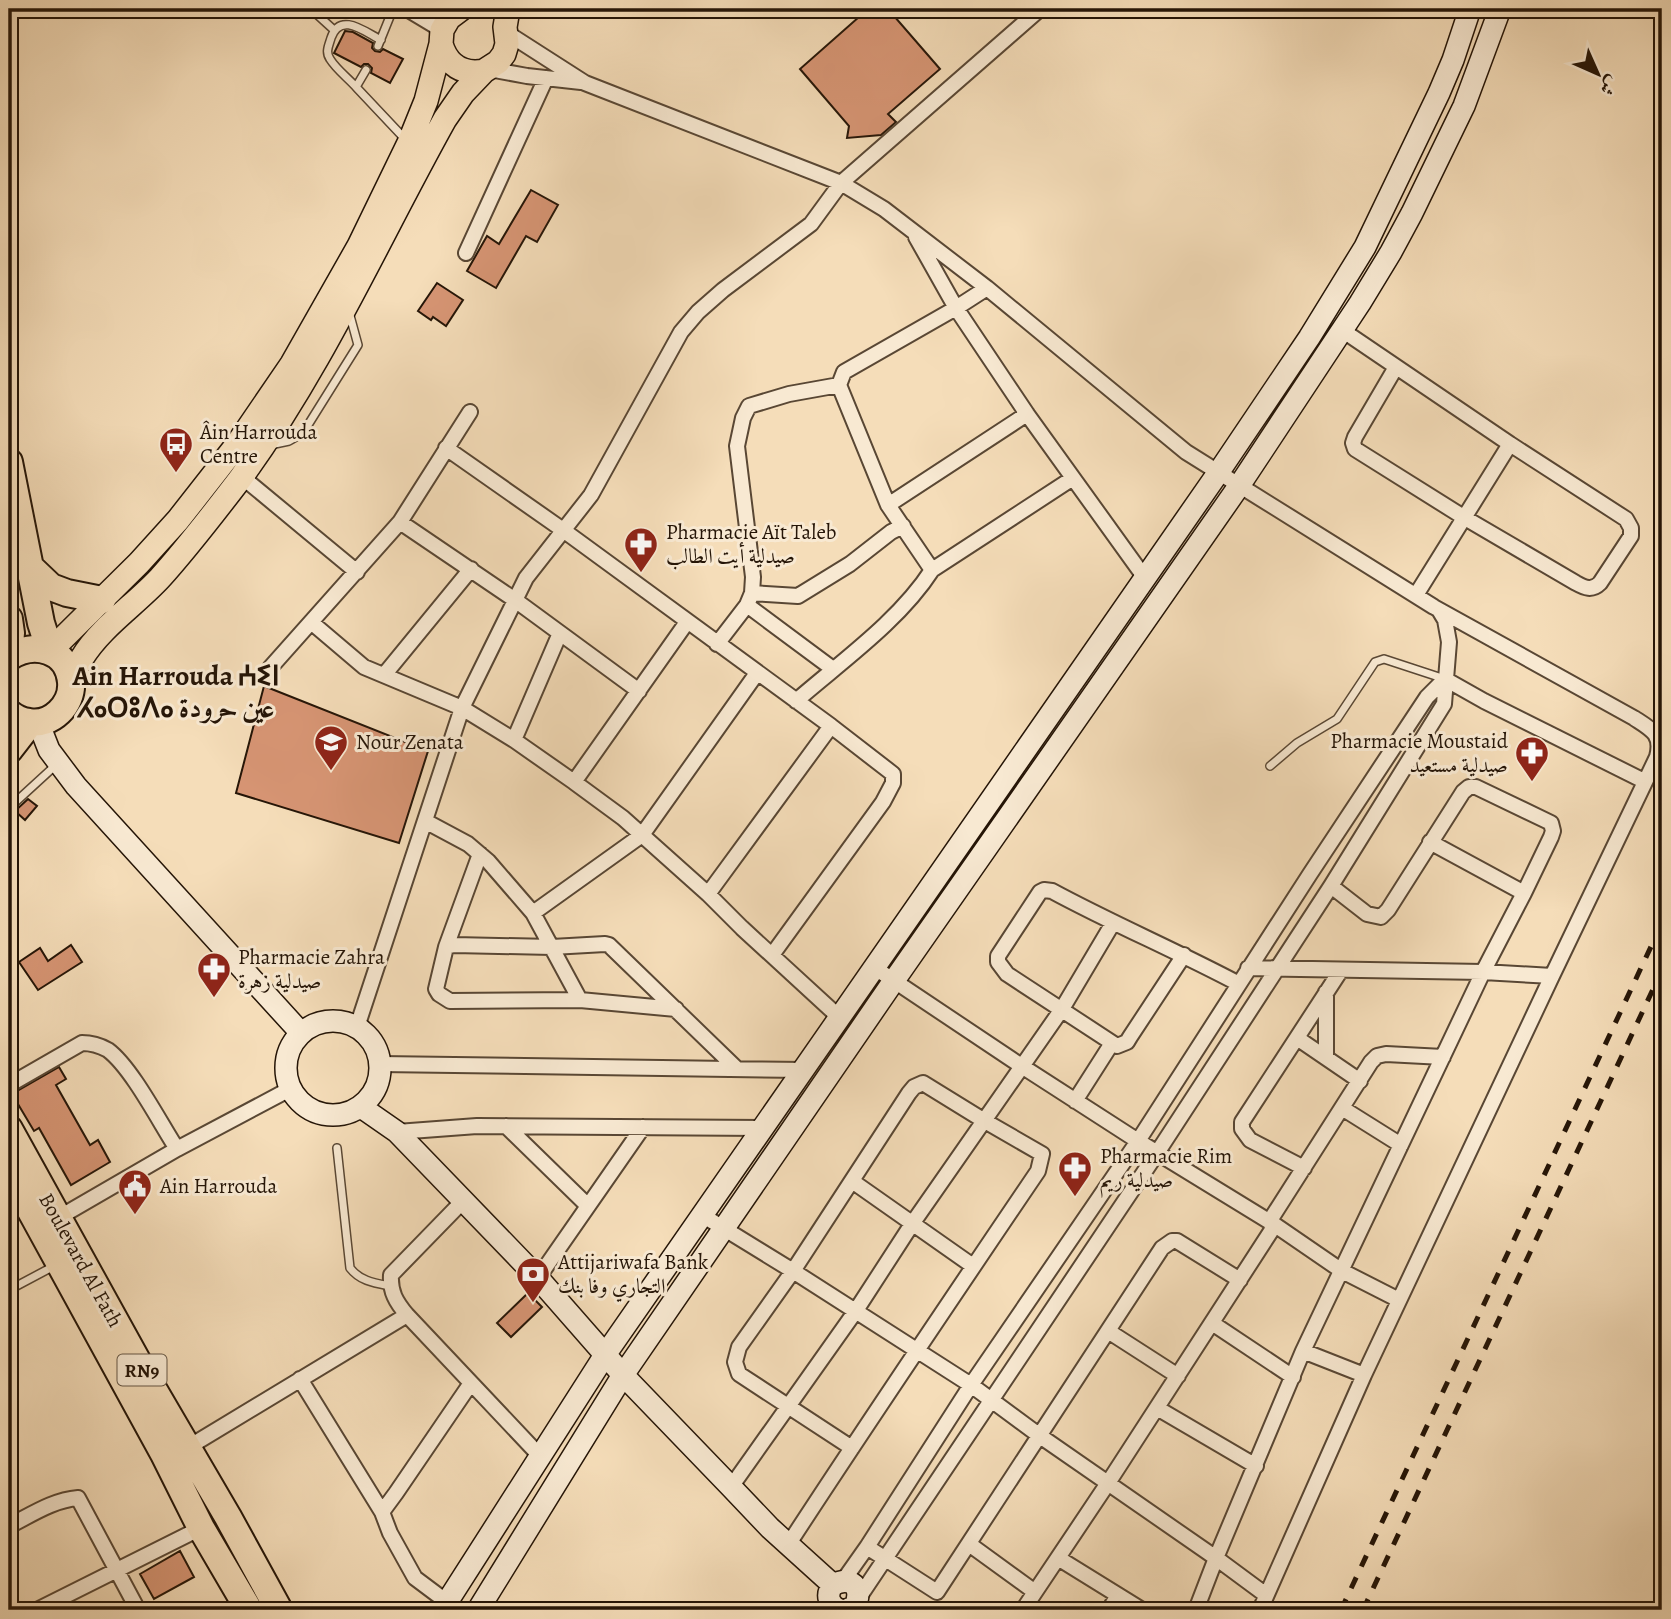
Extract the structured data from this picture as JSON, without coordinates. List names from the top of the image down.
{
  "streets": {
    "highway": ["Boulevard Al Fath", "RN9"]
  },
  "districts": ["Ain Harrouda ⵄⵉⵏ ⵃⴰⵔⵓⴷⴰ عين حرودة"],
  "places": {
    "bus stop": ["Âin Harrouda Centre"],
    "pharmacy": [
      "Pharmacie Aït Taleb صيدلية أيت الطالب",
      "Pharmacie Moustaid صيدلية مستعيد",
      "Pharmacie Zahra صيدلية زهرة",
      "Pharmacie Rim صيدلية ريم"
    ],
    "school or university": ["Nour Zenata"],
    "public building": ["Ain Harrouda"],
    "bank": ["Attijariwafa Bank التجاري وفا بنك"]
  },
  "north": "bottom right"
}
